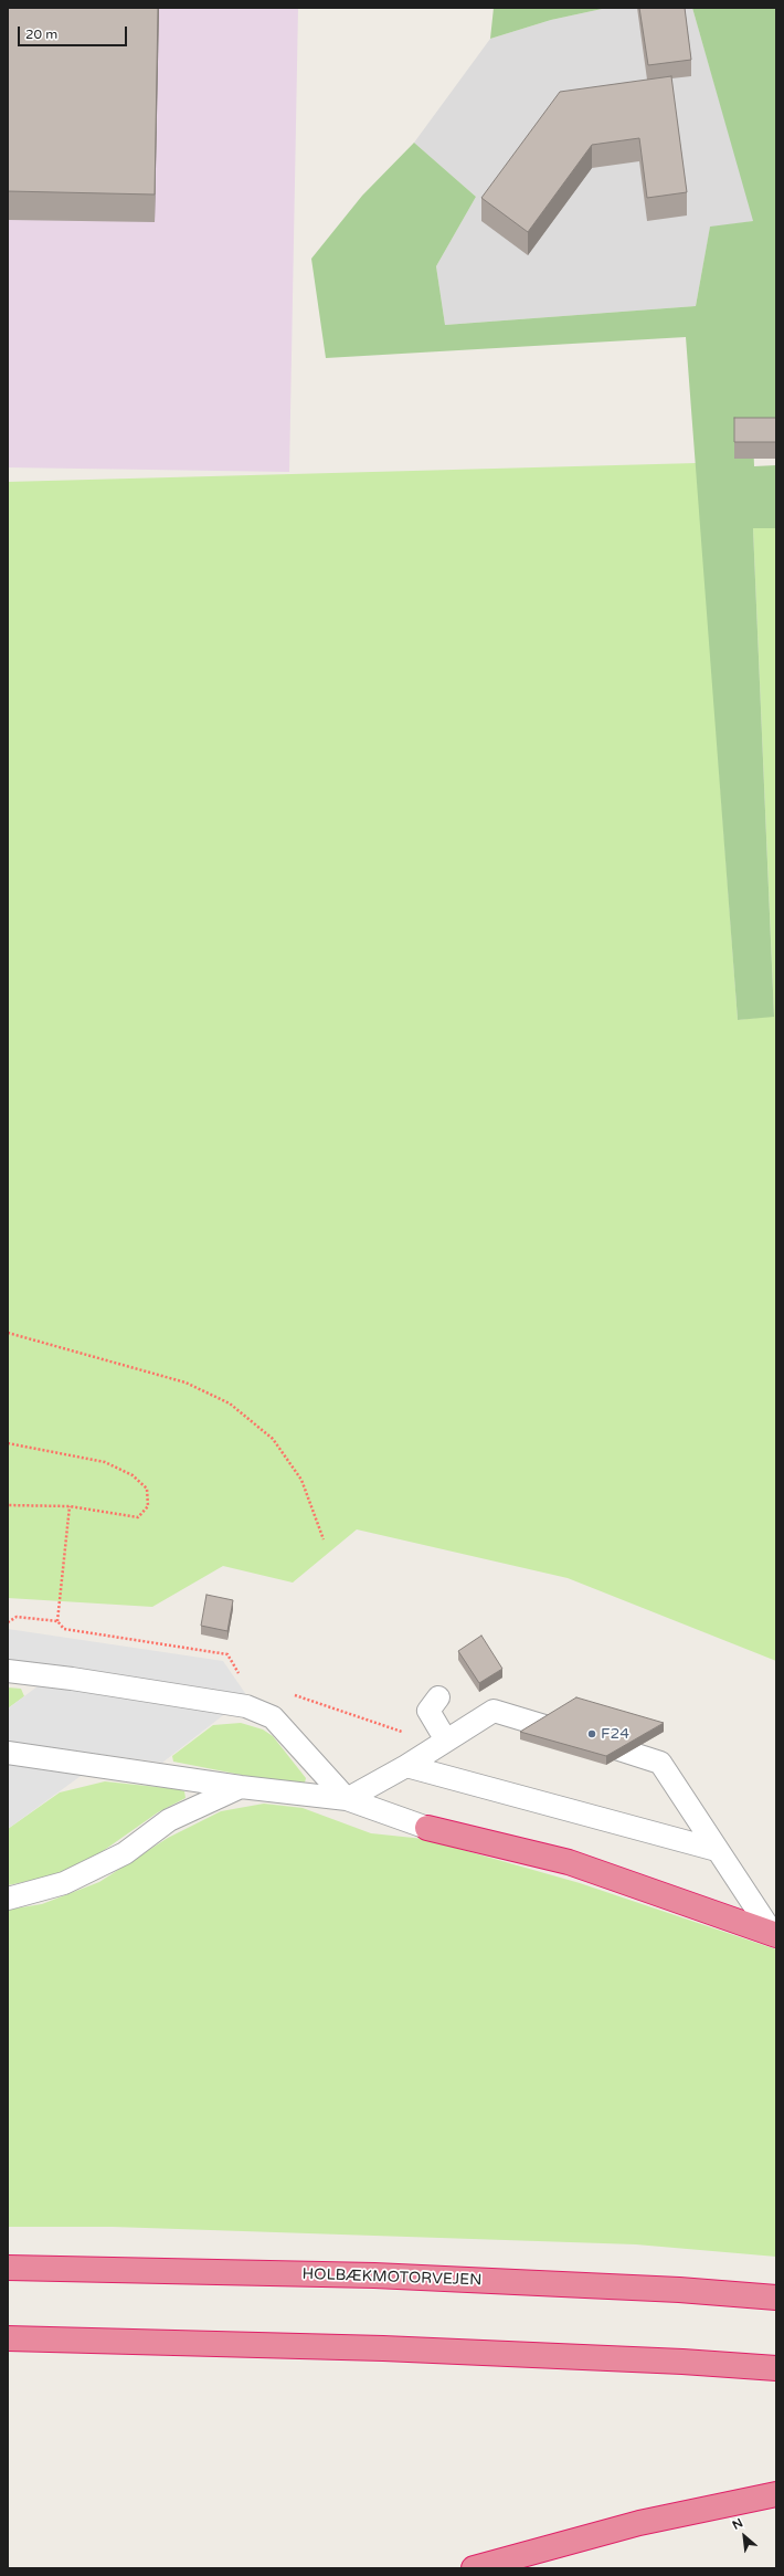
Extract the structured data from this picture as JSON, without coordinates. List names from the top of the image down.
{
  "streets": {
    "highway": ["HOLBÆKMOTORVEJEN"]
  },
  "places": ["F24"],
  "scale_bar": "20 m",
  "north": "top left"
}
